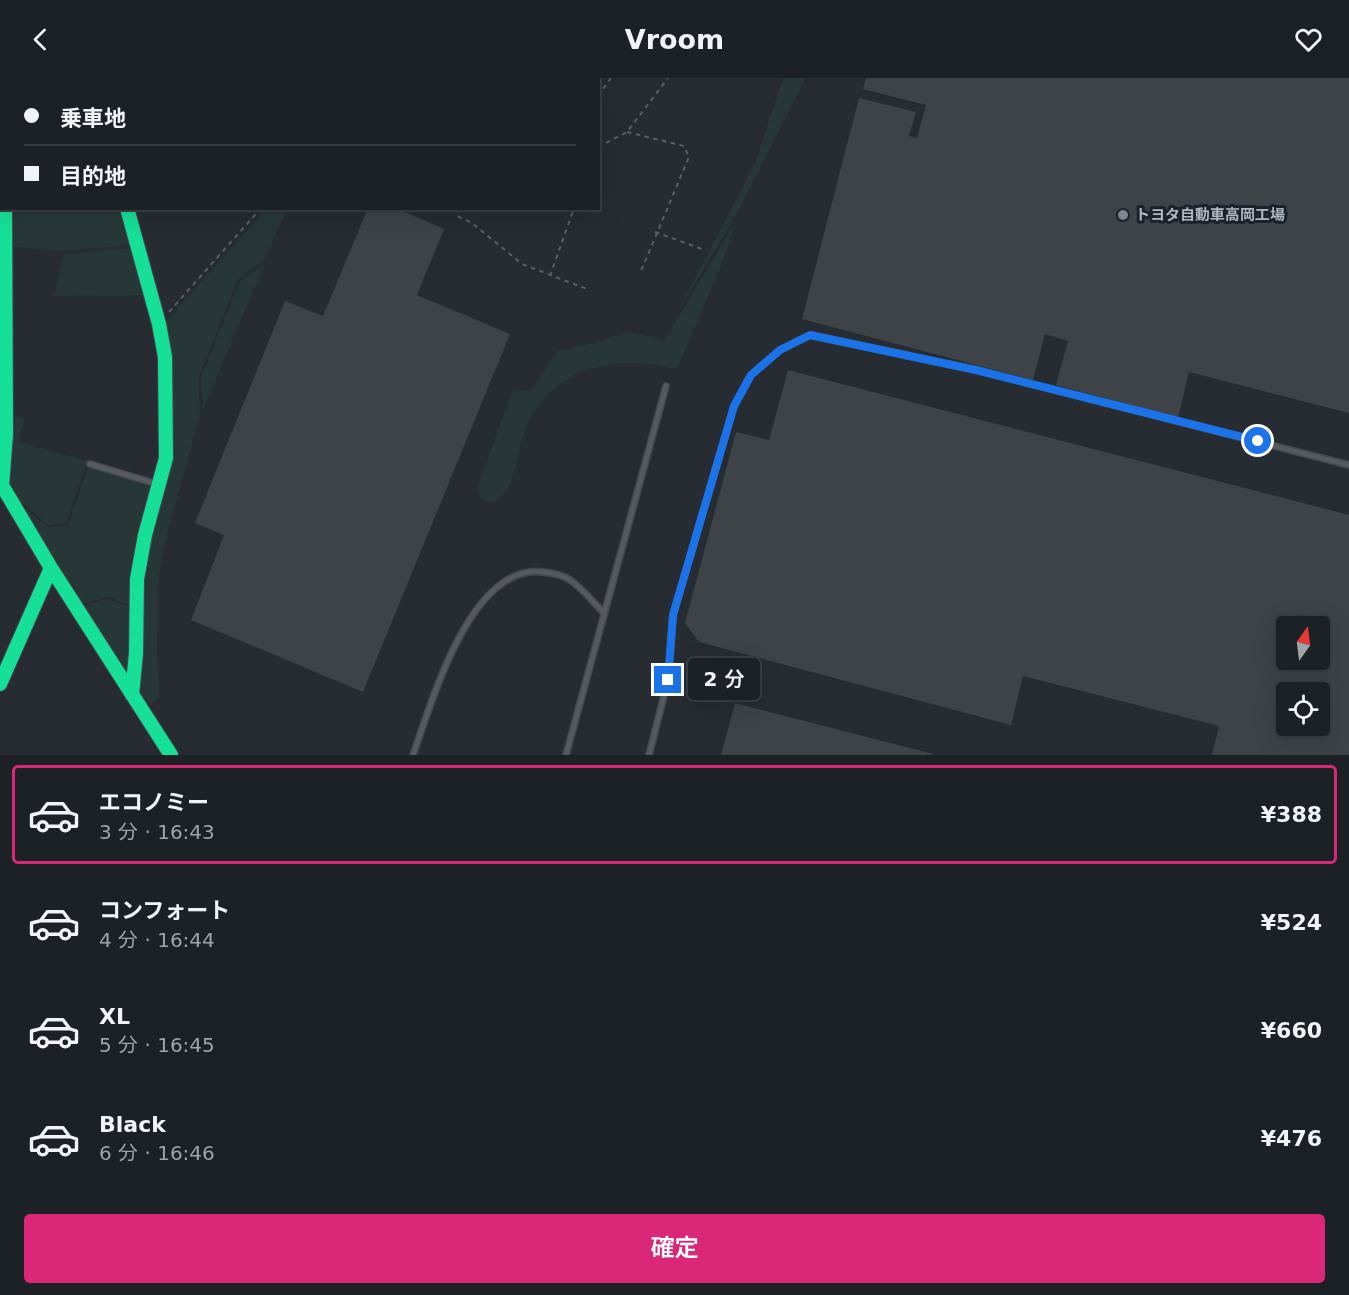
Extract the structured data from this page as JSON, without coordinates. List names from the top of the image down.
{
  "places": ["トヨタ自動車高岡工場"],
  "north": "top",
  "page": {
    "header": "Vroom",
    "banner": ["乗車地", "目的地"],
    "bubble": "2 分",
    "list": [
      {
        "name": "エコノミー",
        "note": "3 分 · 16:43",
        "value": "¥388"
      },
      {
        "name": "コンフォート",
        "note": "4 分 · 16:44",
        "value": "¥524"
      },
      {
        "name": "XL",
        "note": "5 分 · 16:45",
        "value": "¥660"
      },
      {
        "name": "Black",
        "note": "6 分 · 16:46",
        "value": "¥476"
      }
    ],
    "buttons": "確定"
  }
}
